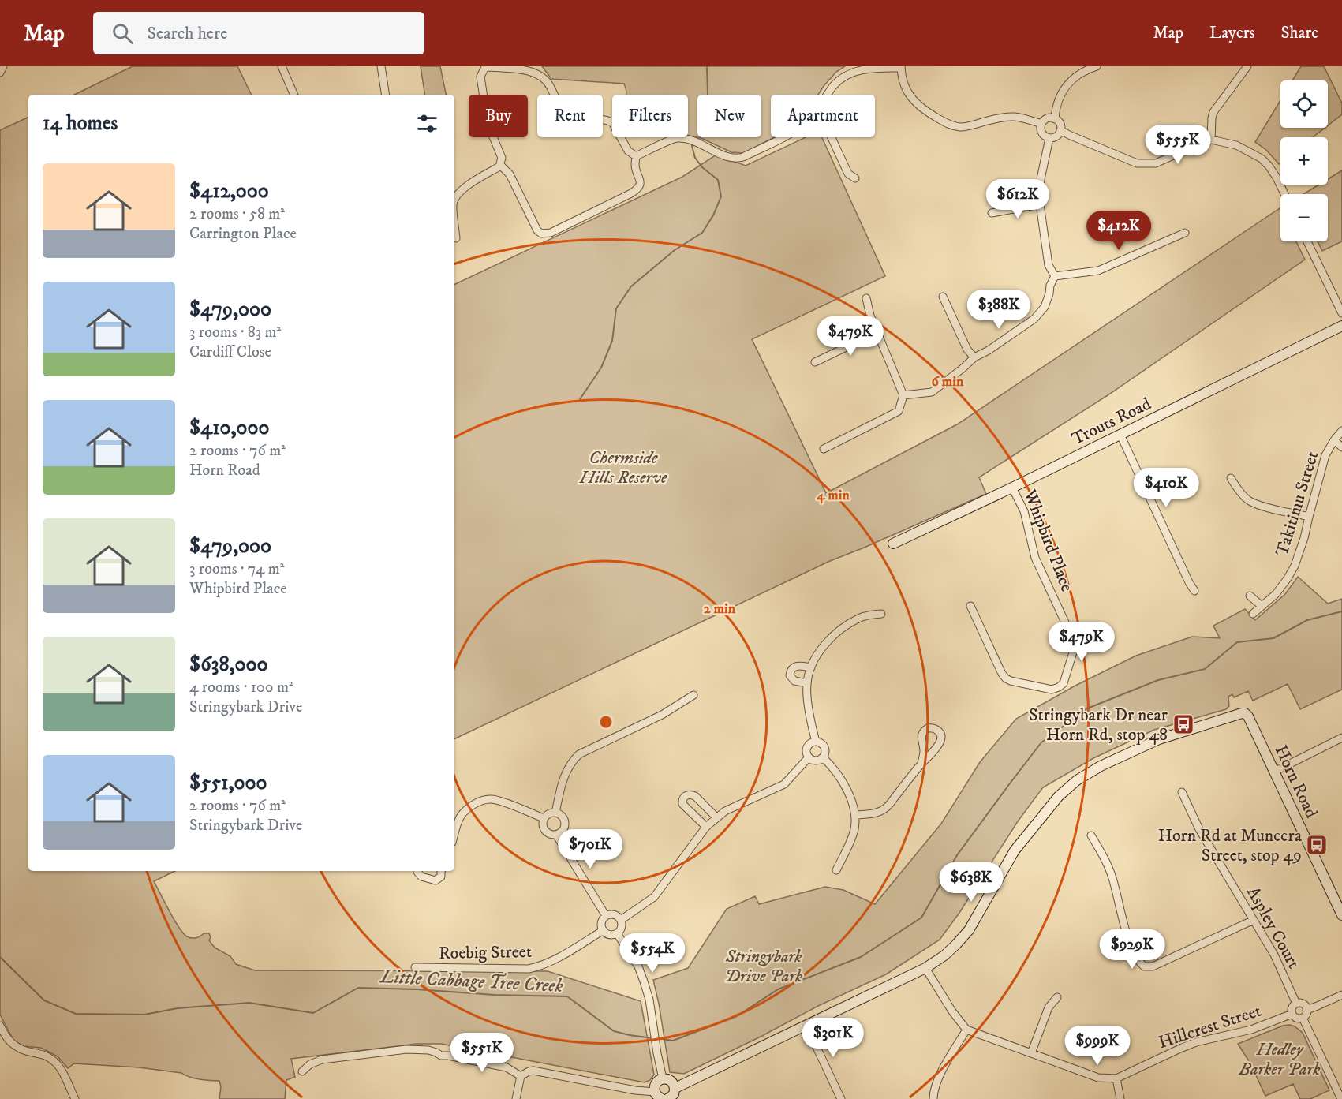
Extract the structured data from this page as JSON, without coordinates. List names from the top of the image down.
{
  "streets": {
    "street": [
      "Trouts Road",
      "Takitimu Street",
      "Whipbird Place",
      "Horn Road",
      "Aspley Court",
      "Roebig Street",
      "Hillcrest Street"
    ]
  },
  "crossings": [
    ["Trouts Road", "Whipbird Place"],
    ["Aspley Court", "Hillcrest Street"]
  ],
  "water": ["Little Cabbage Tree Creek"],
  "parks": ["Chermside Hills Reserve", "Stringybark Drive Park", "Hedley Barker Park"],
  "places": {
    "bus stop": ["Stringybark Dr near Horn Rd, stop 48", "Horn Rd at Muneera Street, stop 49"]
  },
  "page": {
    "header": "Map",
    "search": "Search here",
    "nav": ["Map", "Layers", "Share"],
    "map_buttons": ["+", "−"],
    "chip": [
      "Buy",
      "Rent",
      "Filters",
      "New",
      "Apartment"
    ],
    "heading": "14 homes",
    "price": [
      "$555K",
      "$612K",
      "$412K",
      "$388K",
      "$479K",
      "$410K",
      "$479K",
      "$701K",
      "$638K",
      "$929K",
      "$554K",
      "$301K",
      "$999K",
      "$551K"
    ],
    "list": [
      {
        "name": "$412,000",
        "note": "2 rooms · 58 m² · Carrington Place"
      },
      {
        "name": "$479,000",
        "note": "3 rooms · 83 m² · Cardiff Close"
      },
      {
        "name": "$410,000",
        "note": "2 rooms · 76 m² · Horn Road"
      },
      {
        "name": "$479,000",
        "note": "3 rooms · 74 m² · Whipbird Place"
      },
      {
        "name": "$638,000",
        "note": "4 rooms · 100 m² · Stringybark Drive"
      },
      {
        "name": "$551,000",
        "note": "2 rooms · 76 m² · Stringybark Drive"
      }
    ]
  },
  "rings": ["6 min", "4 min", "2 min"]
}
